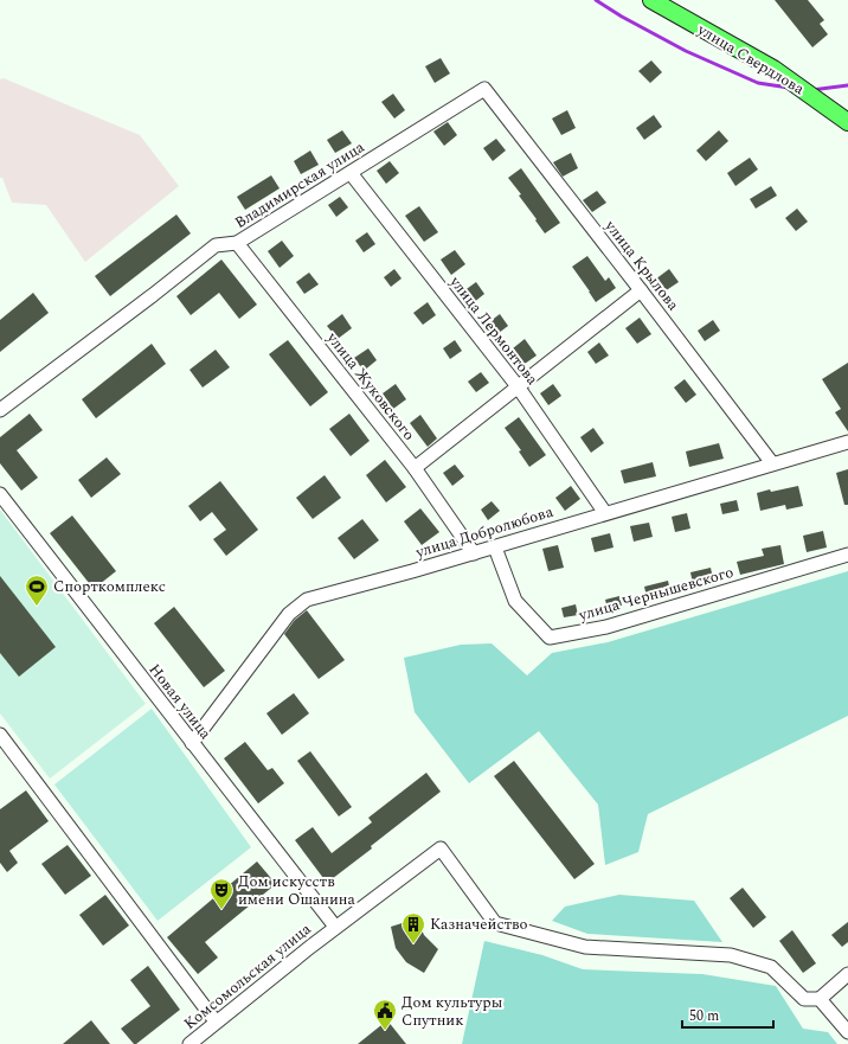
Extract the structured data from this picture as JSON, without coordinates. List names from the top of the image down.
{
  "streets": {
    "main road": ["улица Свердлова"],
    "street": [
      "Владимирская улица",
      "улица Крылова",
      "улица Лермонтова",
      "улица Жуковского",
      "улица Добролюбова",
      "улица Чернышевского",
      "Новая улица",
      "Комсомольская улица"
    ]
  },
  "crossings": [
    ["Владимирская улица", "улица Крылова"],
    ["Владимирская улица", "улица Лермонтова"],
    ["Владимирская улица", "улица Жуковского"],
    ["улица Крылова", "улица Добролюбова"],
    ["улица Лермонтова", "улица Добролюбова"],
    ["улица Жуковского", "улица Добролюбова"],
    ["улица Добролюбова", "улица Чернышевского"],
    ["улица Добролюбова", "Новая улица"],
    ["Новая улица", "Комсомольская улица"]
  ],
  "places": {
    "sports": ["Спорткомплекс"],
    "theatre": ["Дом искусств имени Ошанина"],
    "building": ["Казначейство"],
    "public building": ["Дом культуры Спутник"]
  },
  "scale_bar": "50 m"
}
